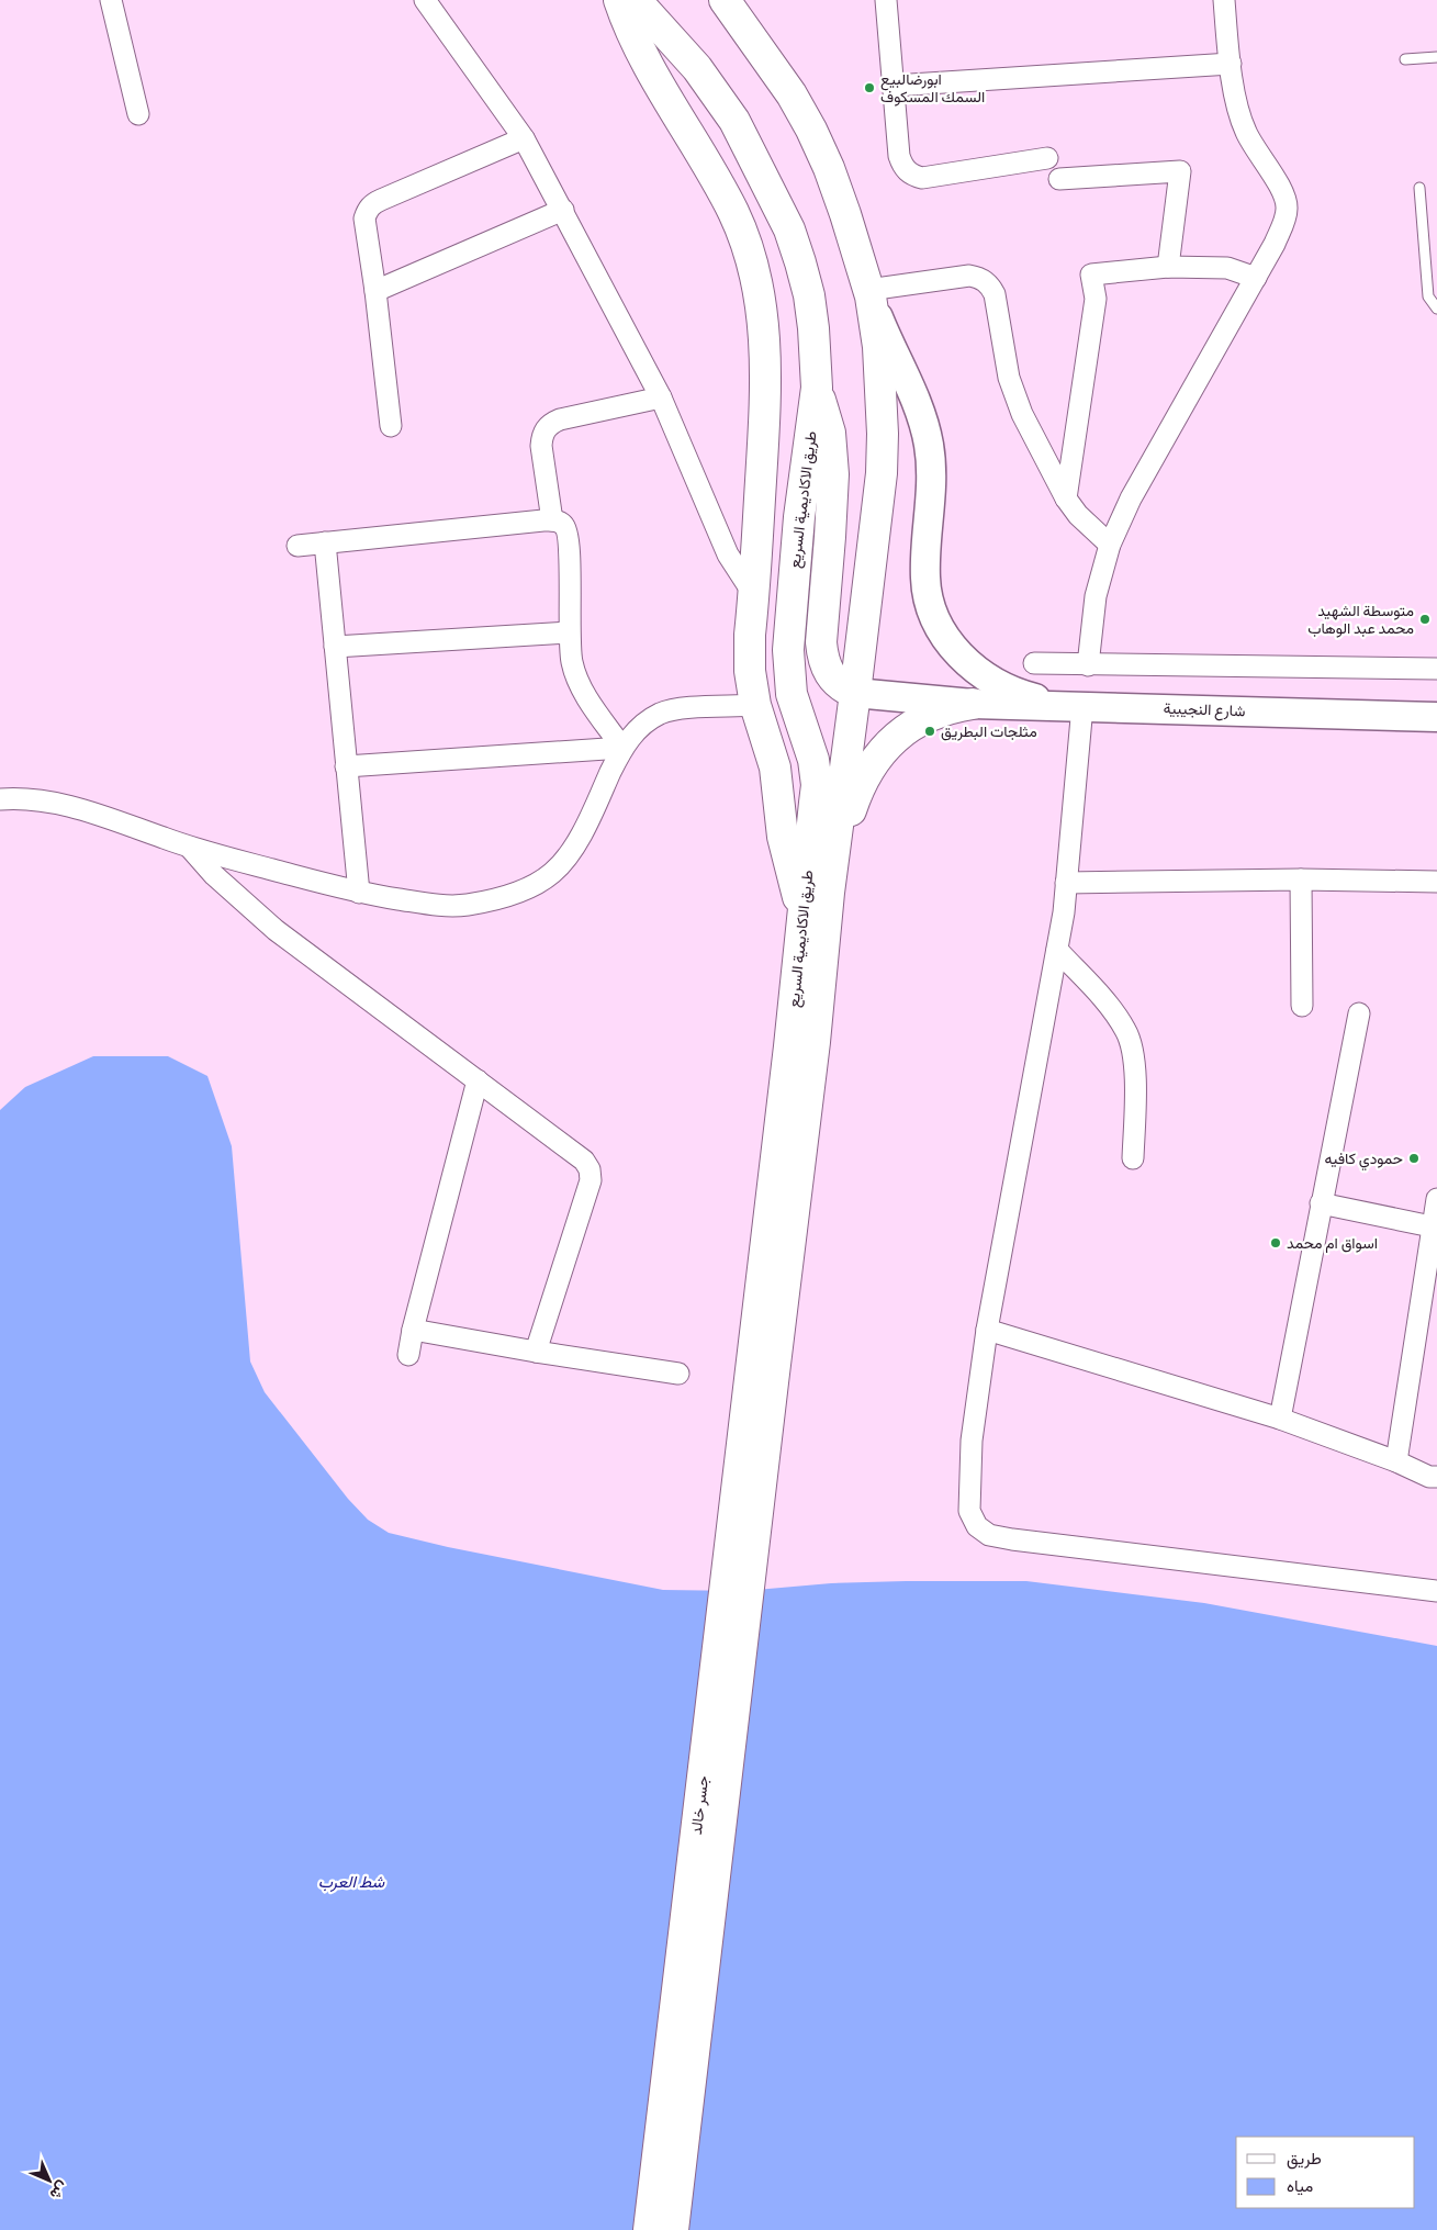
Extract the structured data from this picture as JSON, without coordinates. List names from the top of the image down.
{
  "streets": {
    "highway": ["طريق الاكاديمية السريع", "جسر خالد"],
    "main road": ["شارع النجيبية"]
  },
  "crossings": [
    ["طريق الاكاديمية السريع", "شارع النجيبية"]
  ],
  "water": ["شط العرب"],
  "places": [
    "ابورضالبيع السمك المسكوف",
    "متوسطة الشهيد محمد عبد الوهاب",
    "مثلجات البطريق",
    "حمودي كافيه",
    "اسواق ام محمد"
  ],
  "legend": ["طريق", "مياه"],
  "north": "bottom right"
}
